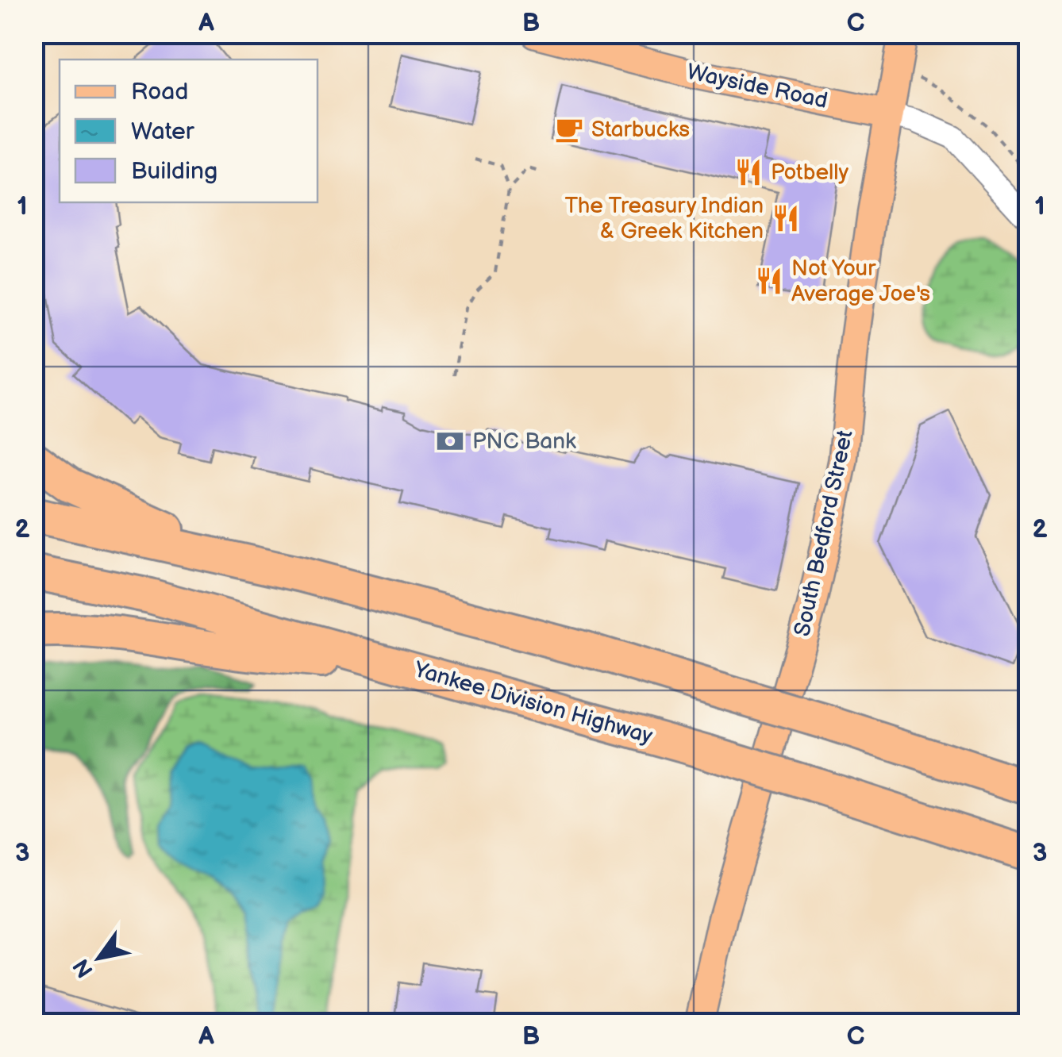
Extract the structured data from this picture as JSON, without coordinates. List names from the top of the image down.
{
  "streets": {
    "highway": ["Yankee Division Highway"],
    "main road": ["Wayside Road", "South Bedford Street"]
  },
  "crossings": [
    ["Wayside Road", "South Bedford Street"]
  ],
  "places": {
    "cafe": ["Starbucks"],
    "restaurant": ["Potbelly", "The Treasury Indian & Greek Kitchen", "Not Your Average Joe's"],
    "bank": ["PNC Bank"]
  },
  "legend": ["Road", "Water", "Building"],
  "north": "bottom left",
  "grid": {
    "columns": ["A", "B", "C"],
    "rows": ["1", "2", "3"]
  }
}
